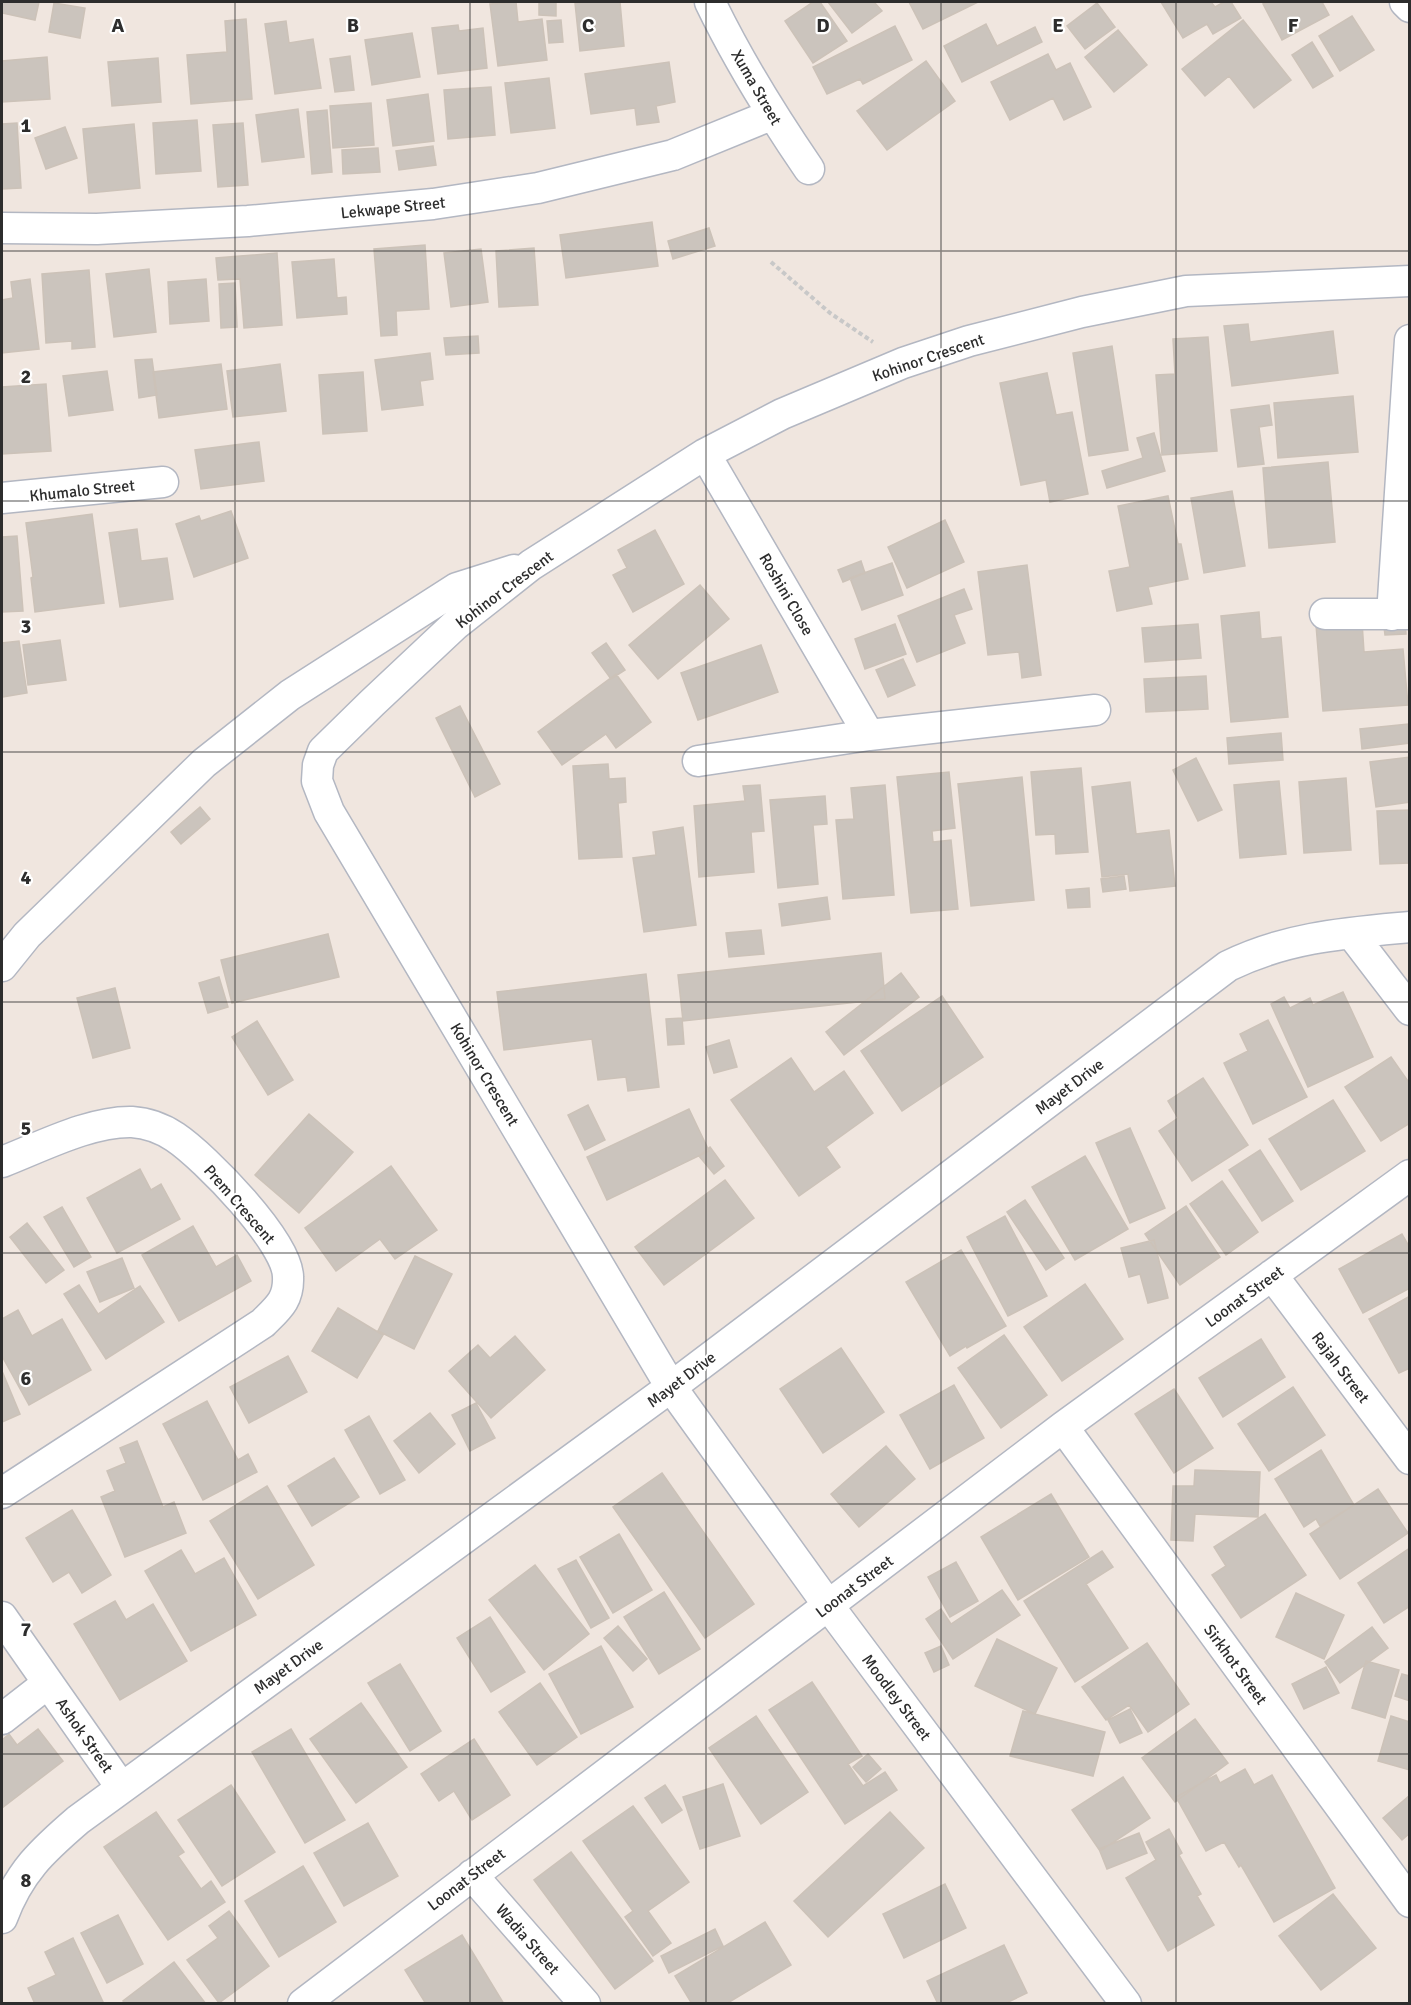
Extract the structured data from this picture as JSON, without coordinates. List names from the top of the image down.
{
  "streets": {
    "street": [
      "Xuma Street",
      "Lekwape Street",
      "Kohinor Crescent",
      "Khumalo Street",
      "Roshini Close",
      "Mayet Drive",
      "Prem Crescent",
      "Loonat Street",
      "Rajah Street",
      "Sirkhot Street",
      "Moodley Street",
      "Ashok Street",
      "Wadia Street"
    ]
  },
  "crossings": [
    ["Xuma Street", "Lekwape Street"],
    ["Kohinor Crescent", "Roshini Close"],
    ["Kohinor Crescent", "Mayet Drive"],
    ["Kohinor Crescent", "Moodley Street"],
    ["Mayet Drive", "Moodley Street"],
    ["Mayet Drive", "Ashok Street"],
    ["Loonat Street", "Rajah Street"],
    ["Loonat Street", "Sirkhot Street"],
    ["Loonat Street", "Moodley Street"],
    ["Loonat Street", "Wadia Street"]
  ],
  "grid": {
    "columns": [
      "A",
      "B",
      "C",
      "D",
      "E",
      "F"
    ],
    "rows": [
      "1",
      "2",
      "3",
      "4",
      "5",
      "6",
      "7",
      "8"
    ]
  }
}
